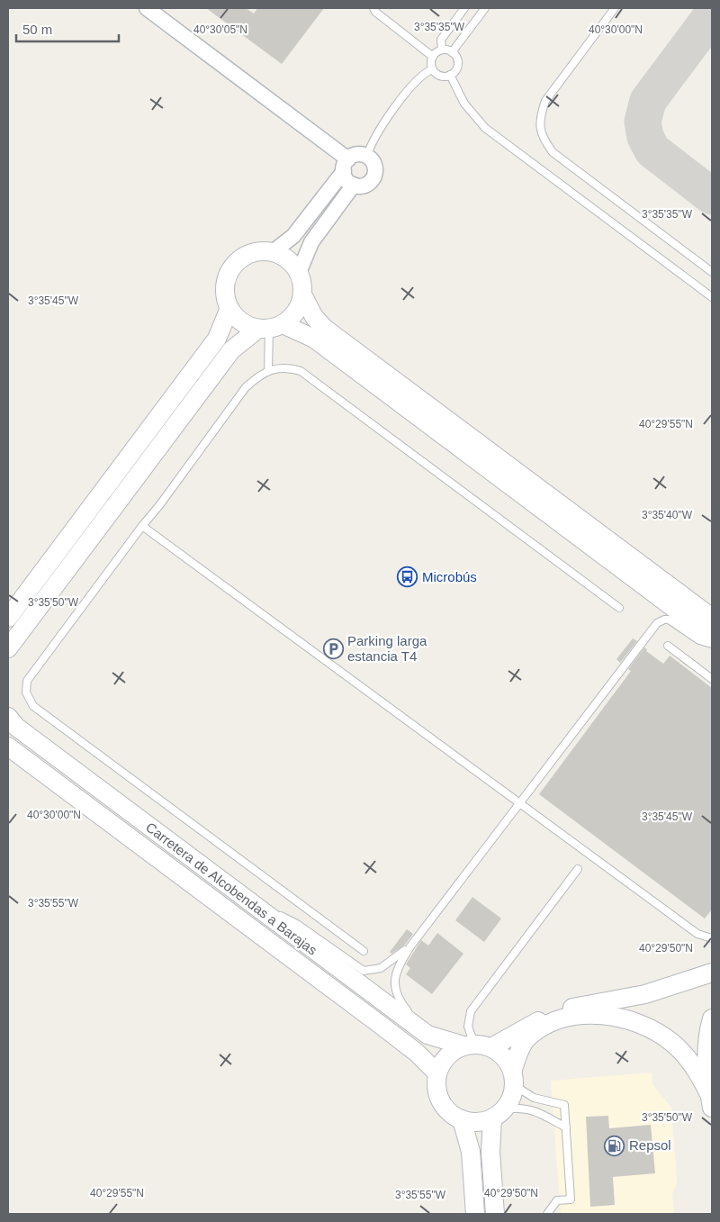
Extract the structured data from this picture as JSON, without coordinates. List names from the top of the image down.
{
  "streets": {
    "street": ["Carretera de Alcobendas a Barajas"]
  },
  "places": {
    "bus stop": ["Microbús"],
    "parking": ["Parking larga estancia T4"],
    "fuel station": ["Repsol"]
  },
  "scale_bar": "50 m",
  "coordinates": [
    "3°35'35\"W",
    "40°30'05\"N",
    "40°30'00\"N",
    "3°35'45\"W",
    "40°29'55\"N",
    "3°35'40\"W",
    "3°35'50\"W",
    "3°35'55\"W",
    "40°29'50\"N"
  ]
}
